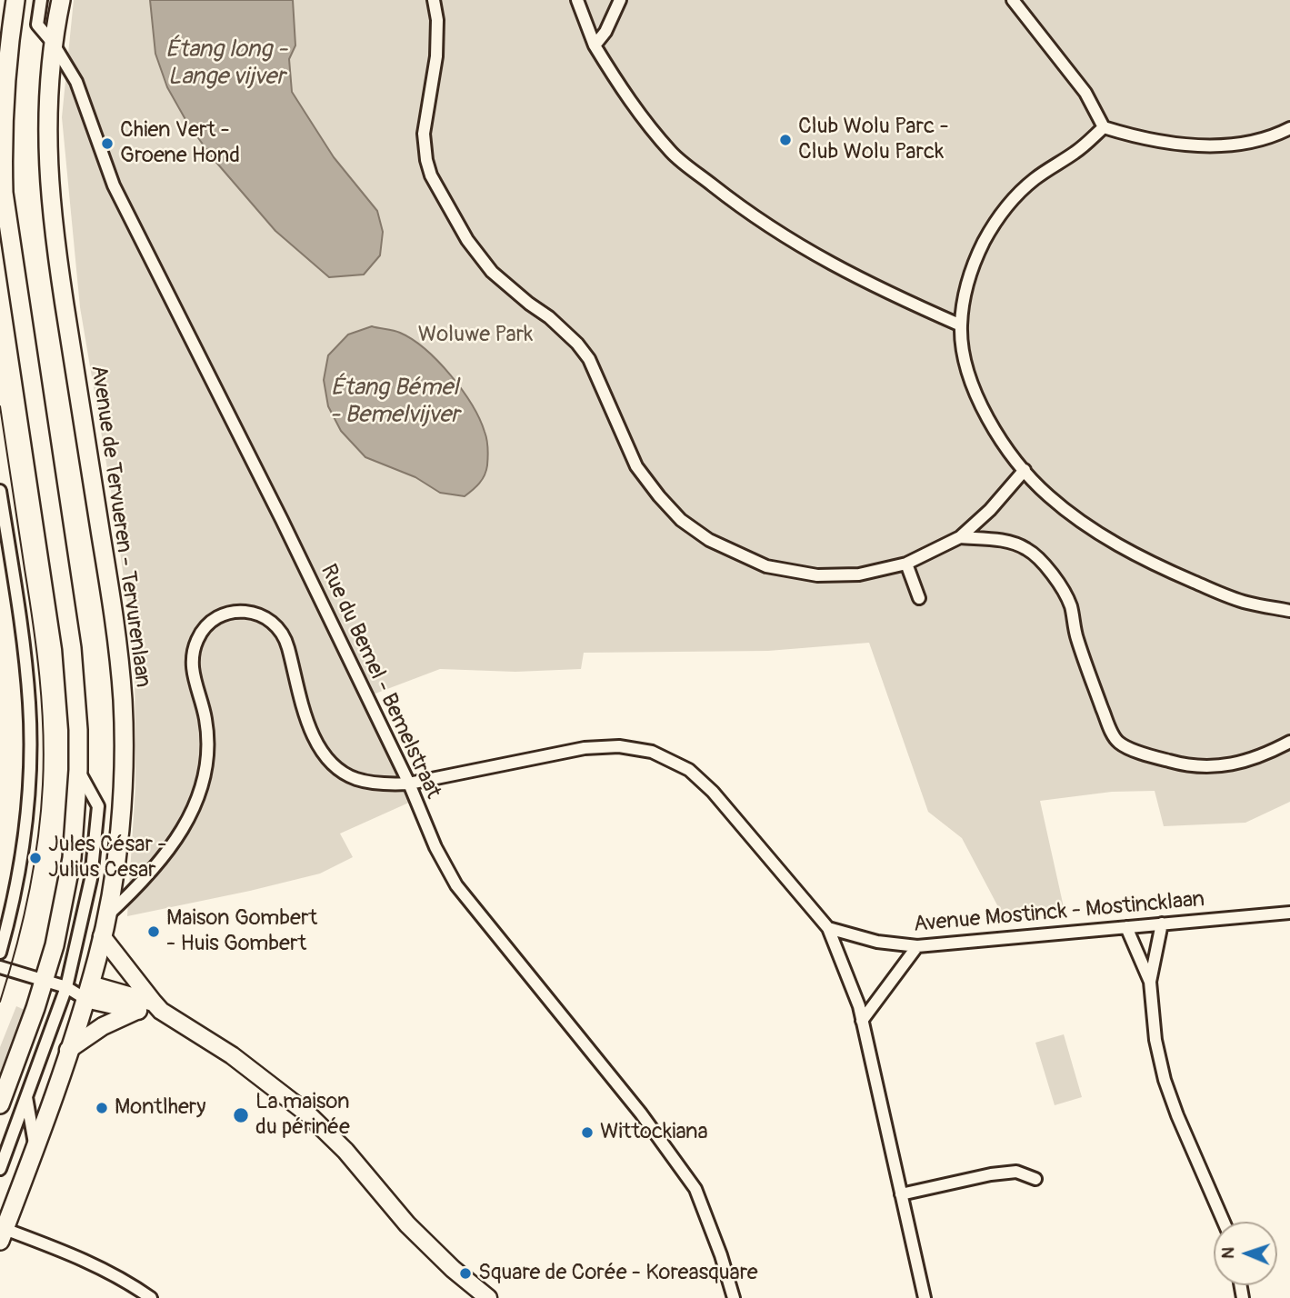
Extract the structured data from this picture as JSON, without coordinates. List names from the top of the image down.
{
  "streets": {
    "main road": ["Avenue de Tervueren - Tervurenlaan"],
    "street": ["Rue du Bemel - Bemelstraat", "Avenue Mostinck - Mostincklaan"]
  },
  "crossings": [
    ["Avenue de Tervueren - Tervurenlaan", "Rue du Bemel - Bemelstraat"]
  ],
  "water": ["Étang long - Lange vijver", "Étang Bémel - Bemelvijver"],
  "parks": ["Woluwe Park"],
  "places": [
    "Club Wolu Parc - Club Wolu Parck",
    "Chien Vert - Groene Hond",
    "Jules César - Julius Cesar",
    "Maison Gombert - Huis Gombert",
    "Montlhery",
    "La maison du périnée",
    "Wittockiana",
    "Square de Corée - Koreasquare"
  ],
  "north": "left"
}
